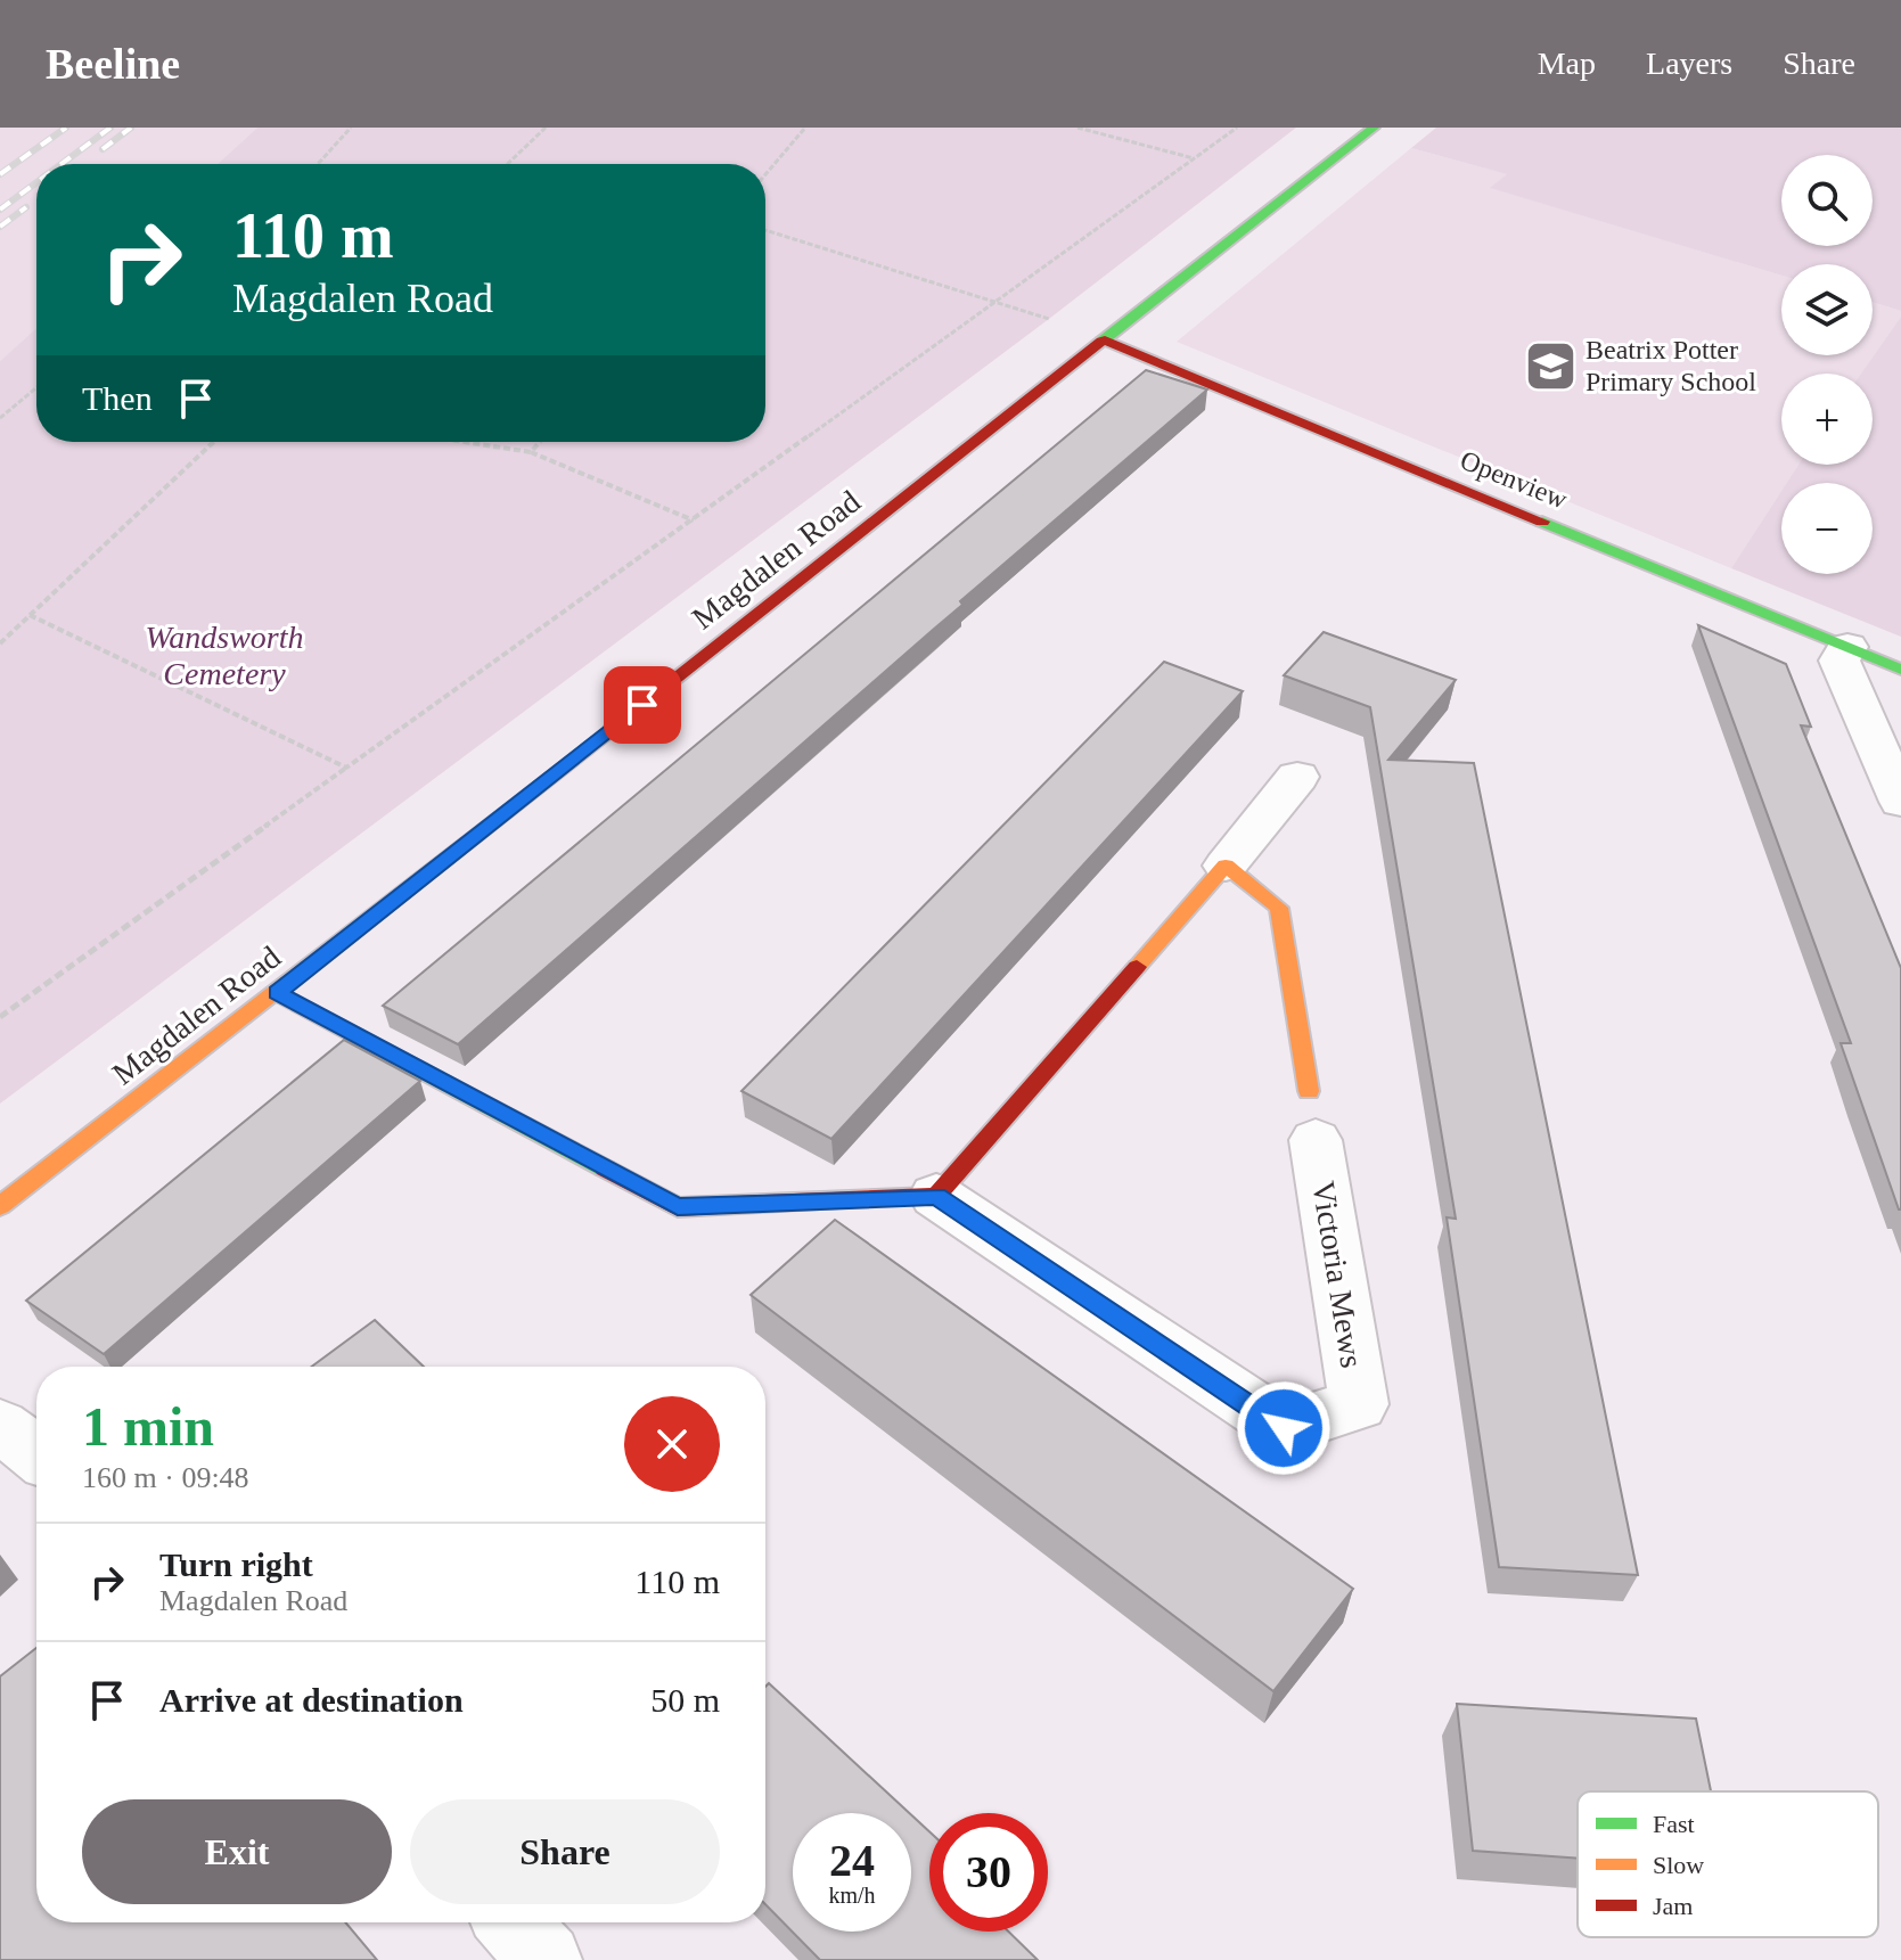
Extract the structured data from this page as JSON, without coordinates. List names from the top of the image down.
{
  "streets": {
    "street": ["Openview", "Magdalen Road", "Victoria Mews"]
  },
  "crossings": [
    ["Openview", "Magdalen Road"]
  ],
  "parks": ["Wandsworth Cemetery"],
  "places": {
    "school or university": ["Beatrix Potter Primary School"]
  },
  "legend": ["Fast", "Slow", "Jam"],
  "page": {
    "header": "Beeline",
    "nav": ["Map", "Layers", "Share"],
    "map_buttons": ["+", "−"],
    "turn": ["110 m", "Magdalen Road"],
    "then": "Then",
    "heading": ["1 min", "160 m · 09:48"],
    "list": [
      {
        "name": "Turn right",
        "note": "Magdalen Road",
        "value": "110 m"
      },
      {
        "name": "Arrive at destination",
        "value": "50 m"
      }
    ],
    "buttons": ["Exit", "Share"],
    "speed": "24 km/h",
    "limit": "30"
  }
}
